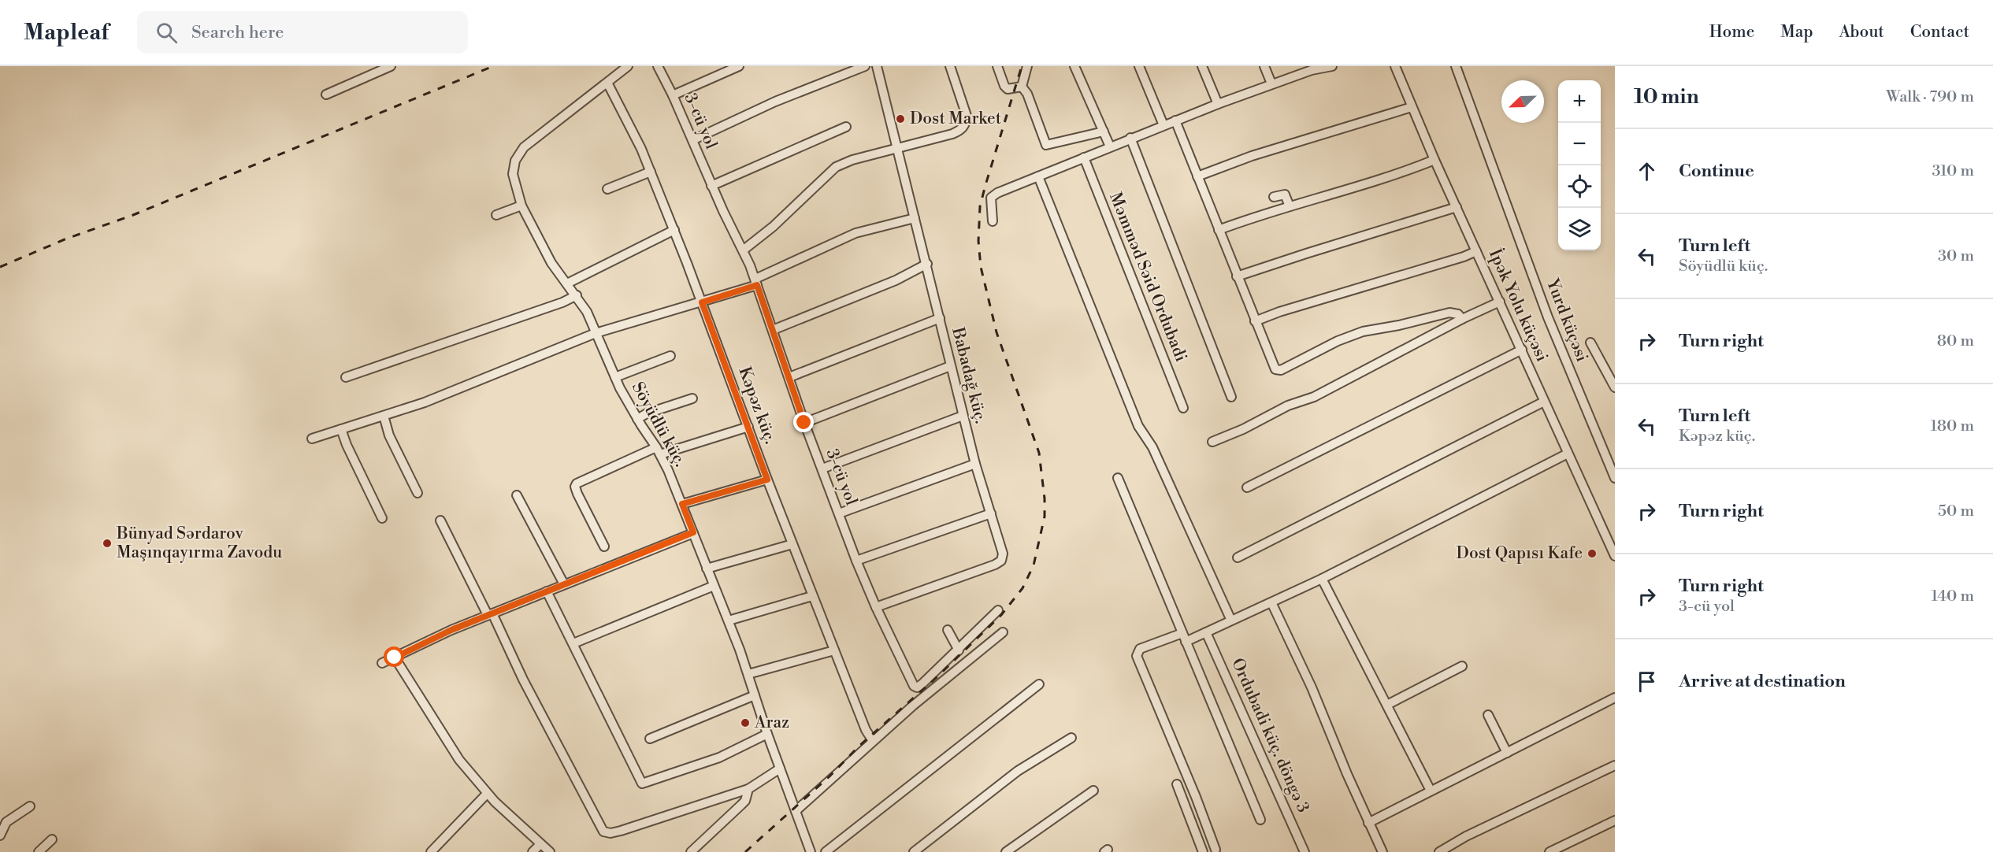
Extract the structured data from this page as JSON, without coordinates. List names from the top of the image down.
{
  "streets": {
    "street": [
      "3-cü yol",
      "Məmməd Səid Ordubadi",
      "İpək Yolu küçəsi",
      "Yurd küçəsi",
      "Babadağ küç.",
      "Kəpəz küç.",
      "Söyüdlü küç.",
      "Ordubadi küç. döngə 3"
    ]
  },
  "crossings": [
    ["3-cü yol", "Babadağ küç."],
    ["Kəpəz küç.", "Söyüdlü küç."]
  ],
  "places": [
    "Dost Market",
    "Bünyad Sərdarov Maşınqayırma Zavodu",
    "Dost Qapısı Kafe",
    "Araz"
  ],
  "north": "bottom left",
  "page": {
    "header": "Mapleaf",
    "search": "Search here",
    "nav": [
      "Home",
      "Map",
      "About",
      "Contact"
    ],
    "heading": ["10 min", "Walk · 790 m"],
    "map_buttons": ["+", "−"],
    "list": [
      ["Continue", "310 m"],
      ["Turn left", "Söyüdlü küç.", "30 m"],
      ["Turn right", "80 m"],
      ["Turn left", "Kəpəz küç.", "180 m"],
      ["Turn right", "50 m"],
      ["Turn right", "3-cü yol", "140 m"],
      "Arrive at destination"
    ]
  }
}
